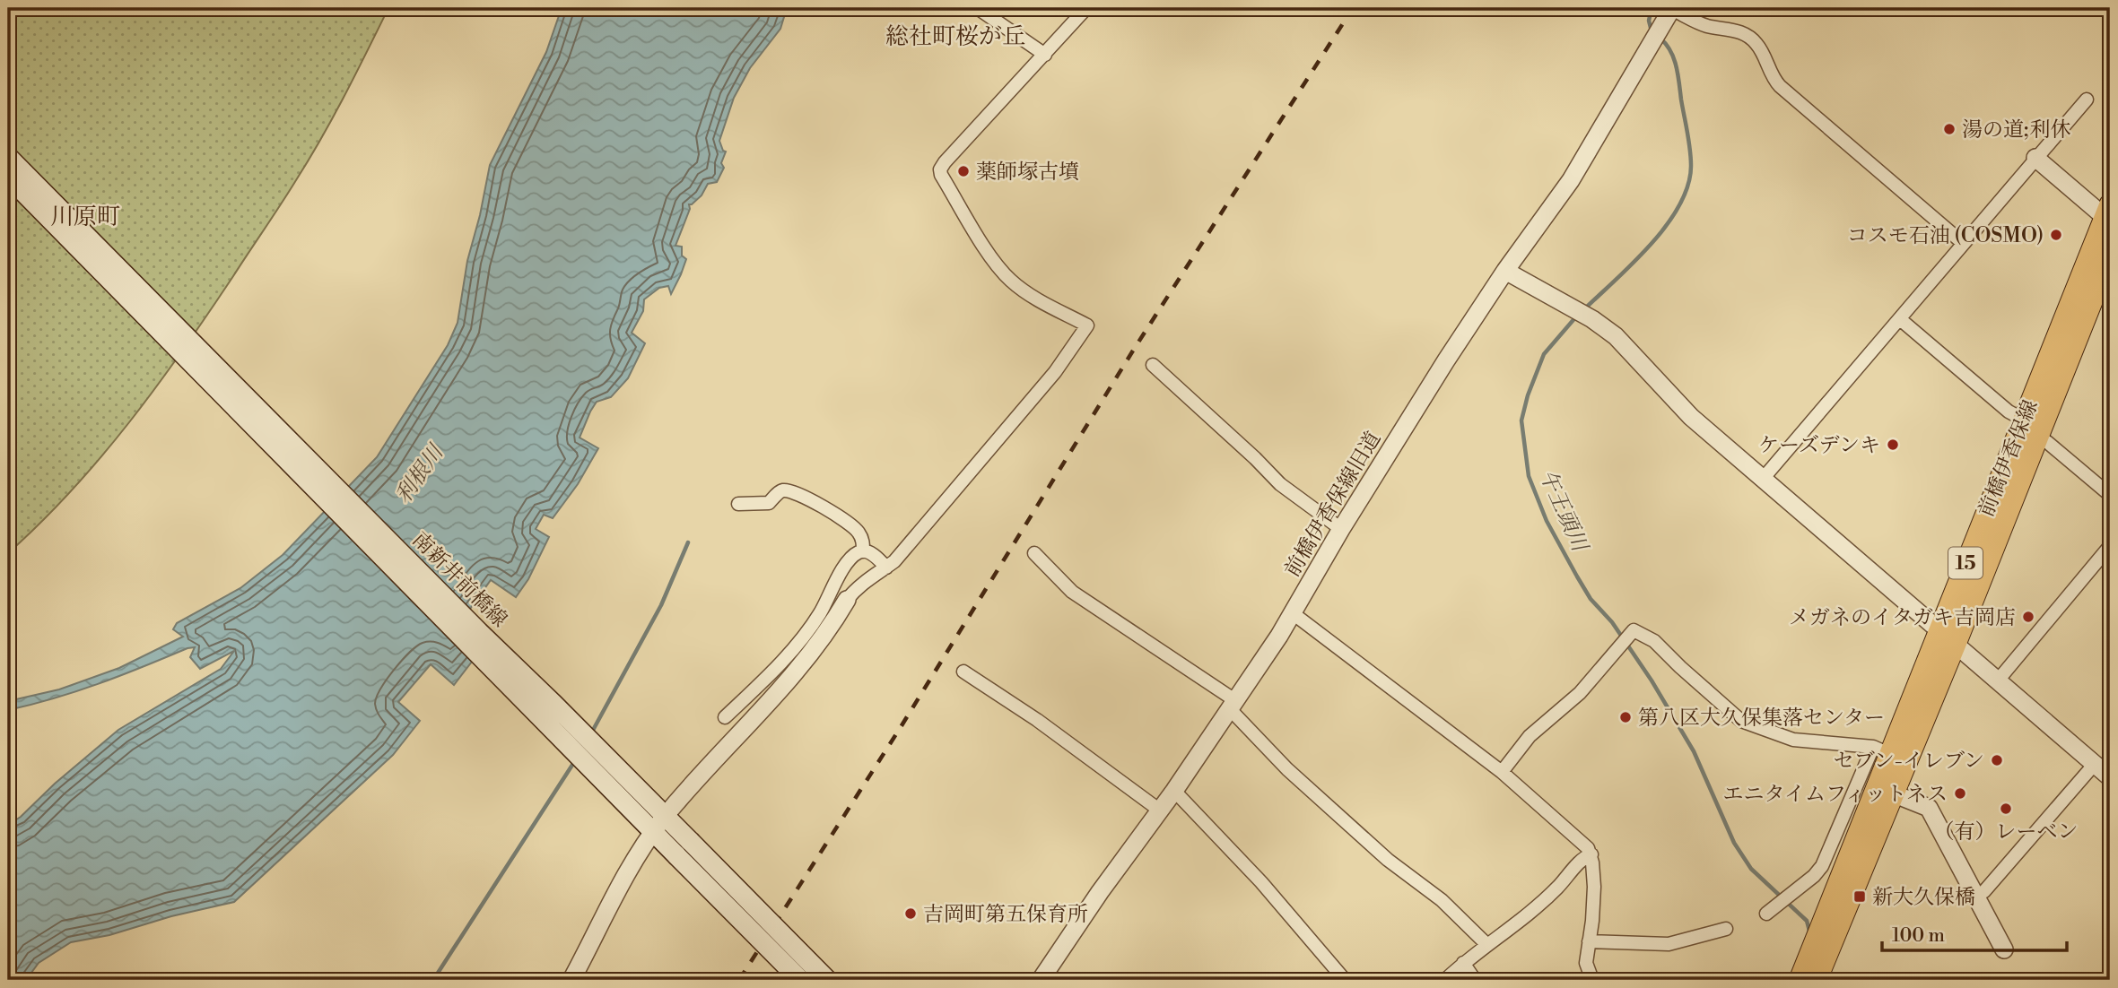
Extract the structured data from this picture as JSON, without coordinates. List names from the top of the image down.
{
  "streets": {
    "main road": ["前橋伊香保線", "15", "南新井前橋線"],
    "street": ["前橋伊香保線旧道"]
  },
  "crossings": [
    ["前橋伊香保線", "15"]
  ],
  "districts": ["総社町桜が丘", "川原町"],
  "water": ["利根川", "午王頭川"],
  "places": {
    "other": [
      "湯の道;利休",
      "薬師塚古墳",
      "コスモ石油 (COSMO)",
      "ケーズデンキ",
      "メガネのイタガキ吉岡店",
      "第八区大久保集落センター",
      "セブン-イレブン",
      "エニタイムフィットネス",
      "（有）レーベン",
      "吉岡町第五保育所"
    ],
    "transit": ["新大久保橋"]
  },
  "scale_bar": "100 m"
}
